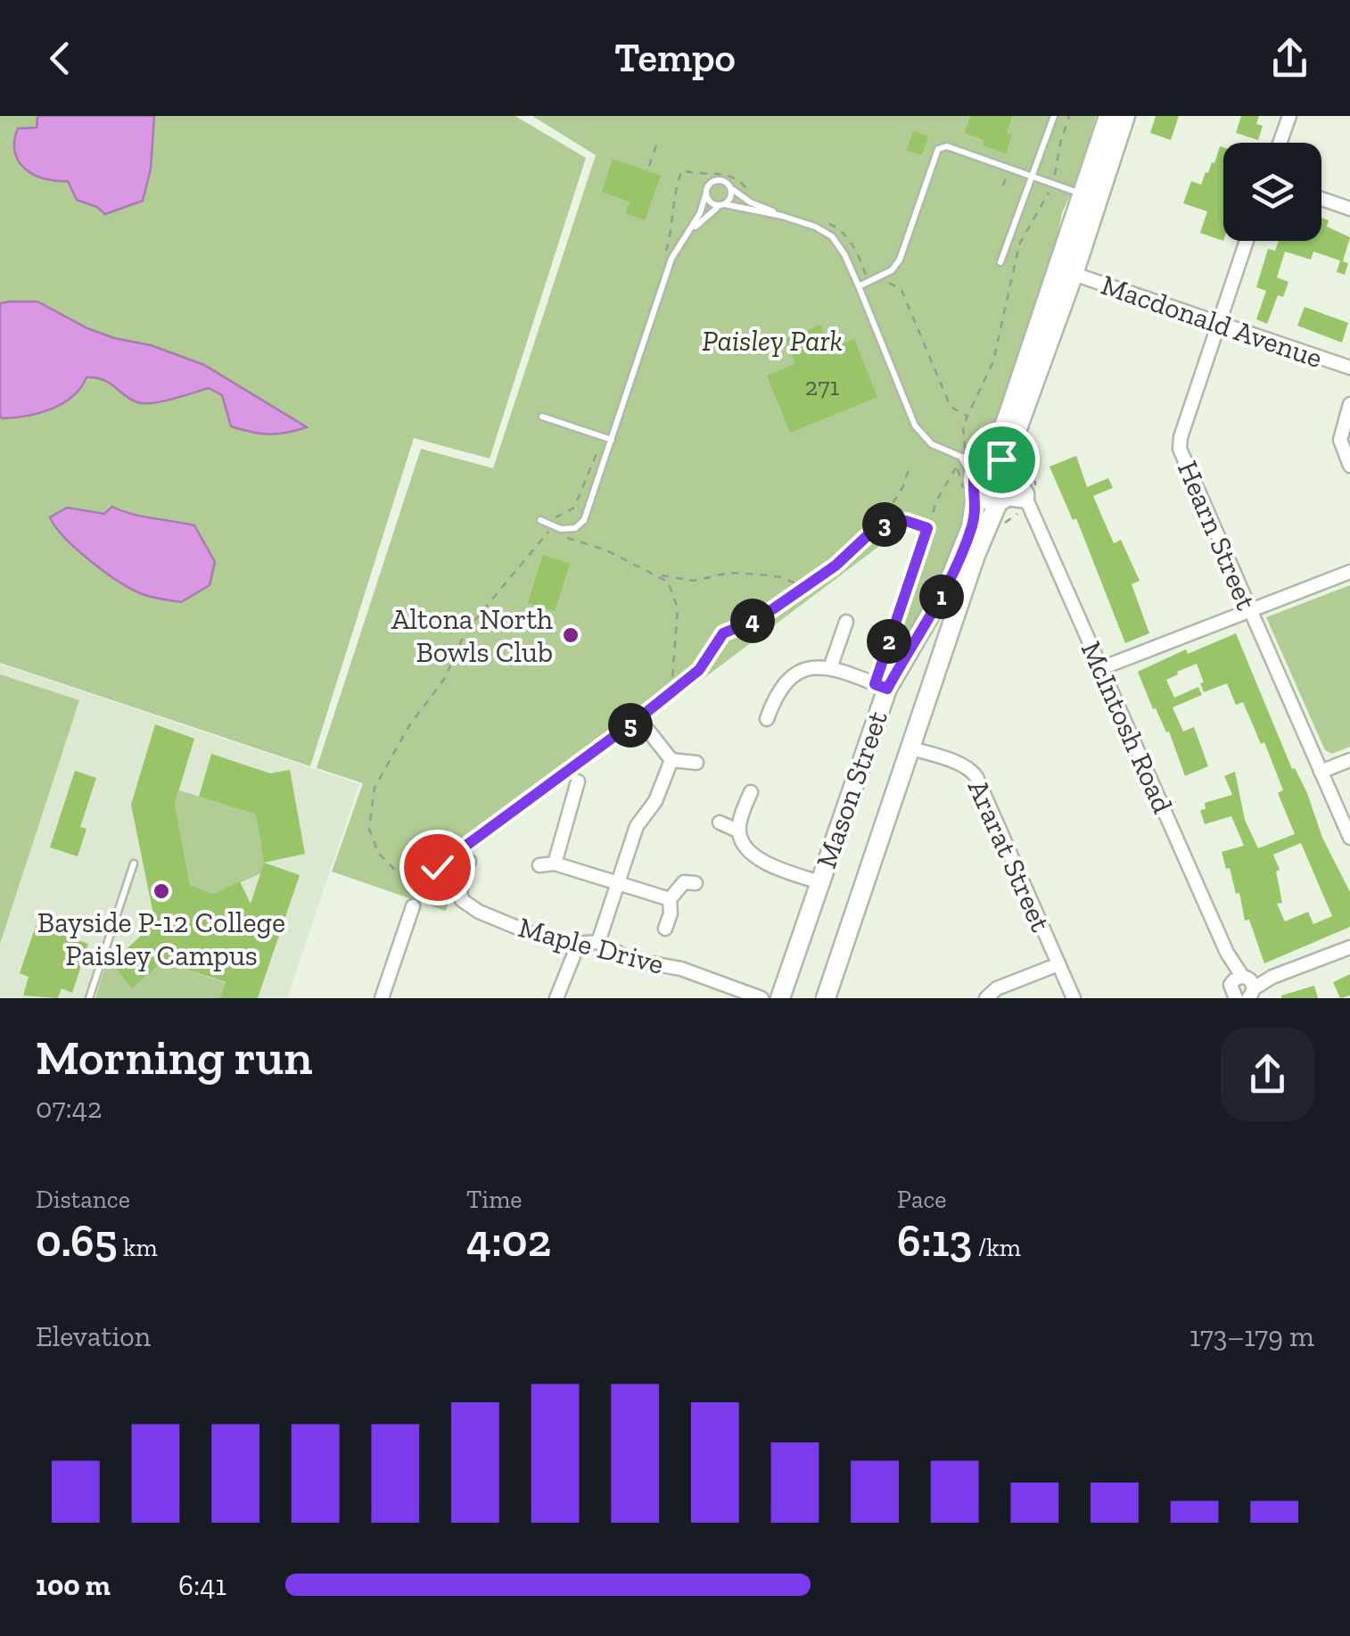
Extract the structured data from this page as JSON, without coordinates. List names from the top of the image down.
{
  "streets": {
    "street": [
      "Macdonald Avenue",
      "Hearn Street",
      "McIntosh Road",
      "Mason Street",
      "Ararat Street",
      "Maple Drive"
    ]
  },
  "crossings": [
    ["Macdonald Avenue", "Hearn Street"],
    ["McIntosh Road", "Mason Street"],
    ["Mason Street", "Ararat Street"]
  ],
  "parks": ["Paisley Park"],
  "places": ["Altona North Bowls Club", "Bayside P-12 College Paisley Campus"],
  "house_numbers": ["271"],
  "page": {
    "header": "Tempo",
    "pins": [
      "3",
      "1",
      "4",
      "2",
      "5"
    ],
    "heading": ["Morning run", "07:42"],
    "stats": [
      ["Distance", "0.65 km"],
      ["Time", "4:02"],
      ["Pace", "6:13 /km"]
    ],
    "chart": ["Elevation", "173–179 m"],
    "list": [
      {
        "name": "100 m",
        "note": "6:41"
      }
    ]
  }
}
